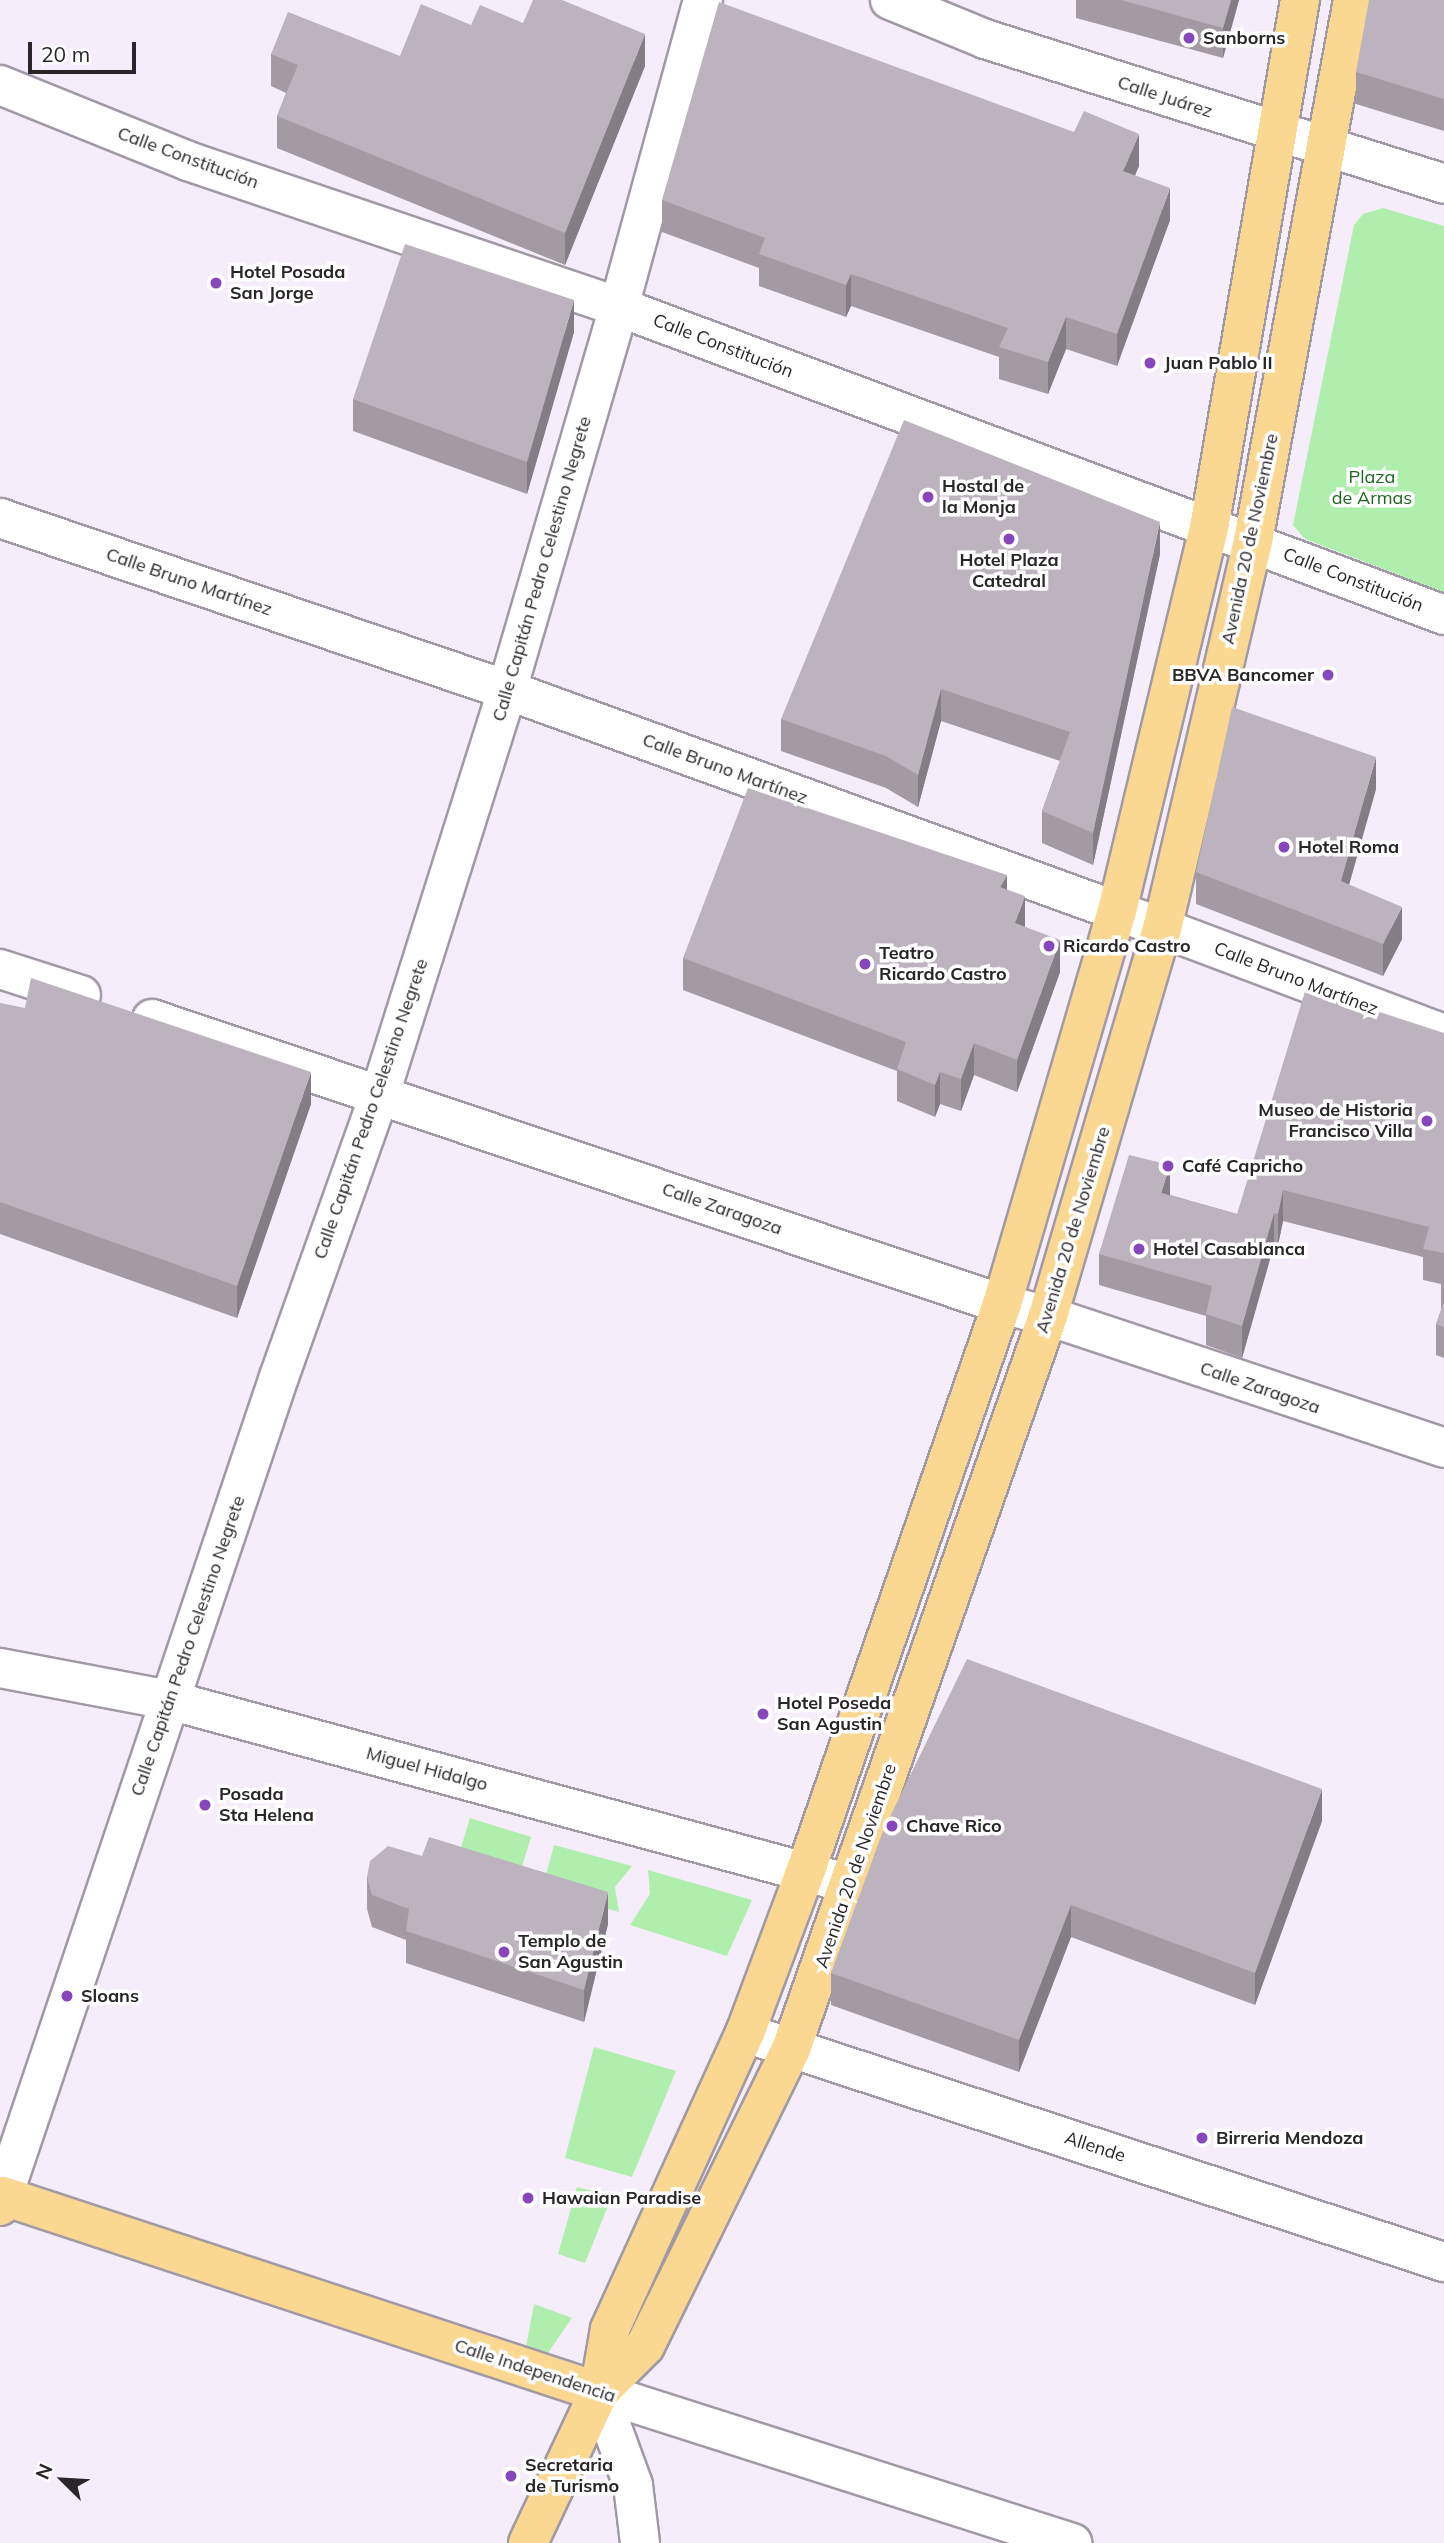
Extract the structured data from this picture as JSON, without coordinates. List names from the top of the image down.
{
  "streets": {
    "main road": ["Avenida 20 de Noviembre", "Calle Independencia"],
    "street": [
      "Calle Juárez",
      "Calle Constitución",
      "Calle Capitán Pedro Celestino Negrete",
      "Calle Bruno Martínez",
      "Calle Zaragoza",
      "Miguel Hidalgo",
      "Allende"
    ]
  },
  "crossings": [
    ["Calle Juárez", "Avenida 20 de Noviembre"],
    ["Calle Constitución", "Avenida 20 de Noviembre"],
    ["Calle Constitución", "Calle Capitán Pedro Celestino Negrete"],
    ["Avenida 20 de Noviembre", "Calle Bruno Martínez"],
    ["Avenida 20 de Noviembre", "Calle Zaragoza"],
    ["Avenida 20 de Noviembre", "Miguel Hidalgo"],
    ["Avenida 20 de Noviembre", "Allende"],
    ["Avenida 20 de Noviembre", "Calle Independencia"],
    ["Calle Capitán Pedro Celestino Negrete", "Calle Bruno Martínez"],
    ["Calle Capitán Pedro Celestino Negrete", "Calle Zaragoza"],
    ["Calle Capitán Pedro Celestino Negrete", "Miguel Hidalgo"],
    ["Calle Capitán Pedro Celestino Negrete", "Calle Independencia"]
  ],
  "parks": ["Plaza de Armas"],
  "places": [
    "Sanborns",
    "Hotel Posada San Jorge",
    "Juan Pablo II",
    "Hostal de la Monja",
    "Hotel Plaza Catedral",
    "BBVA Bancomer",
    "Hotel Roma",
    "Ricardo Castro",
    "Teatro Ricardo Castro",
    "Museo de Historia Francisco Villa",
    "Café Capricho",
    "Hotel Casablanca",
    "Hotel Poseda San Agustin",
    "Posada Sta Helena",
    "Chave Rico",
    "Templo de San Agustin",
    "Sloans",
    "Birreria Mendoza",
    "Hawaian Paradise",
    "Secretaria de Turismo"
  ],
  "scale_bar": "20 m",
  "north": "top left"
}
